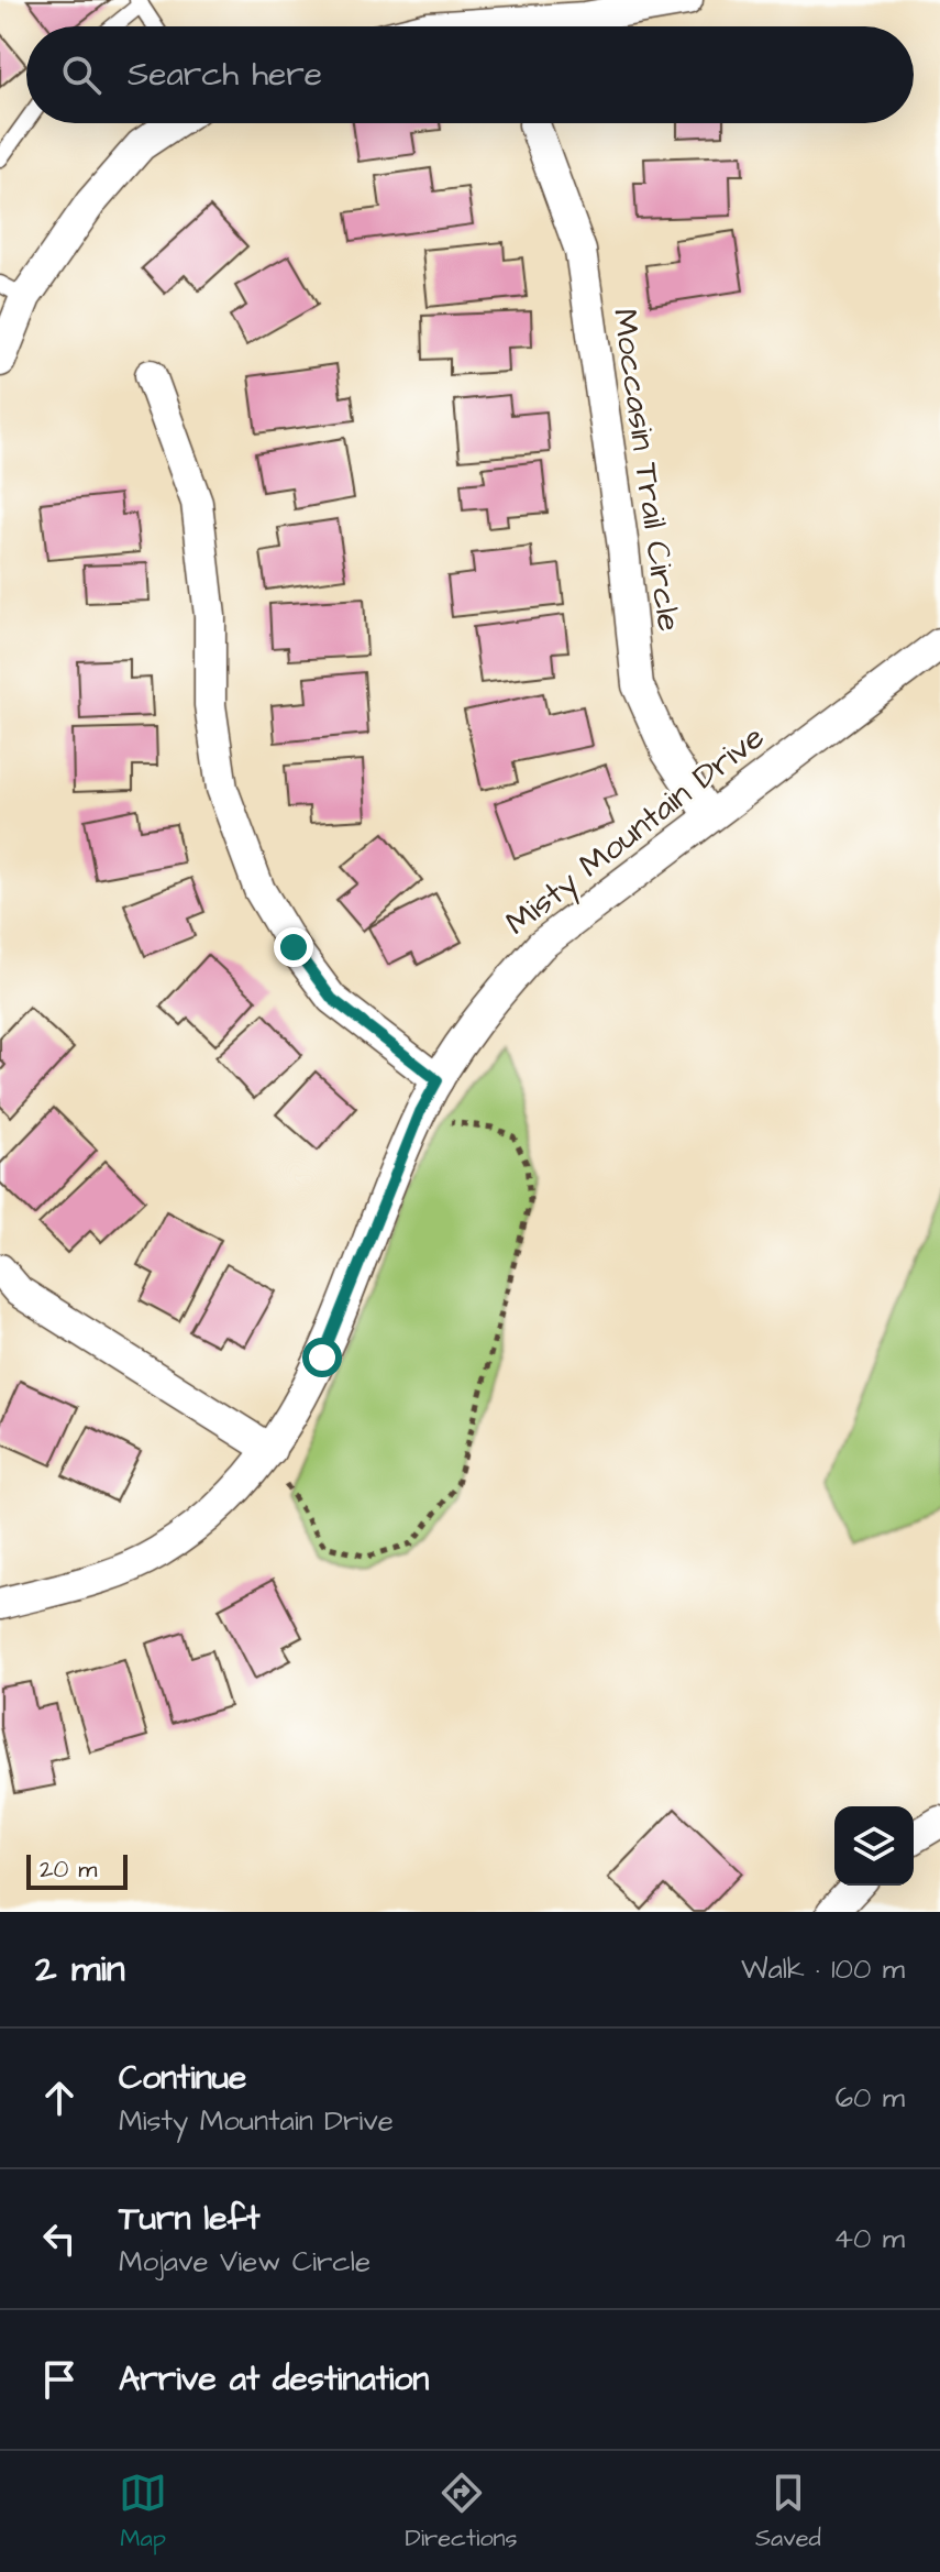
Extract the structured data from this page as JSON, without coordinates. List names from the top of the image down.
{
  "streets": {
    "street": ["Moccasin Trail Circle", "Misty Mountain Drive"]
  },
  "crossings": [
    ["Moccasin Trail Circle", "Misty Mountain Drive"]
  ],
  "scale_bar": "20 m",
  "page": {
    "search": "Search here",
    "scale": "20 m",
    "heading": ["2 min", "Walk · 100 m"],
    "list": [
      ["Continue", "Misty Mountain Drive", "60 m"],
      ["Turn left", "Mojave View Circle", "40 m"],
      "Arrive at destination"
    ],
    "nav": ["Map", "Directions", "Saved"]
  }
}
